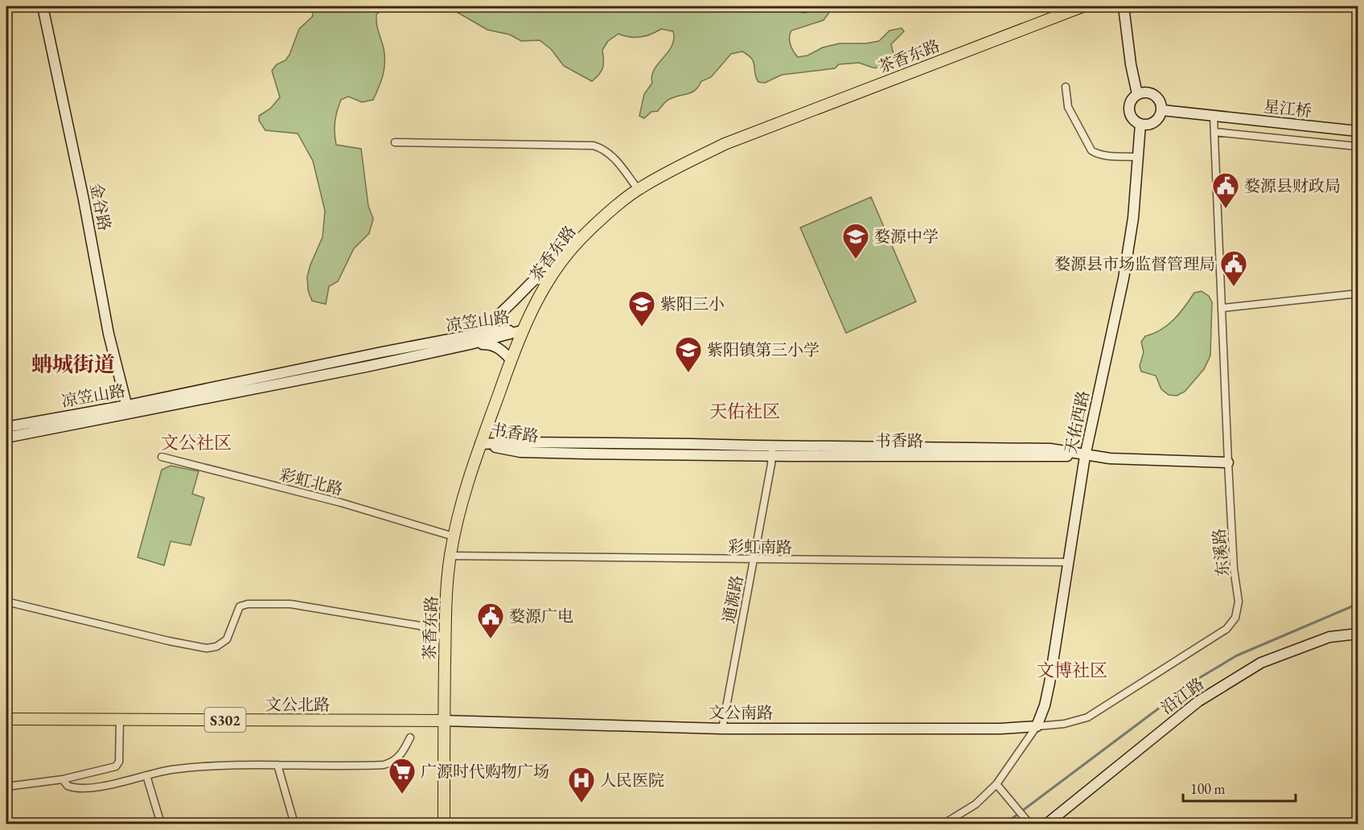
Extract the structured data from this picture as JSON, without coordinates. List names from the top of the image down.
{
  "streets": {
    "main road": ["茶香东路", "文公北路", "S302"],
    "street": [
      "星江桥",
      "金谷路",
      "凉笠山路",
      "天佑西路",
      "书香路",
      "彩虹北路",
      "彩虹南路",
      "东溪路",
      "通源路",
      "沿江路",
      "文公南路"
    ]
  },
  "crossings": [
    ["茶香东路", "凉笠山路"],
    ["茶香东路", "书香路"],
    ["茶香东路", "彩虹北路"],
    ["茶香东路", "彩虹南路"],
    ["茶香东路", "文公北路"],
    ["茶香东路", "文公南路"],
    ["星江桥", "天佑西路"],
    ["星江桥", "东溪路"],
    ["金谷路", "凉笠山路"],
    ["天佑西路", "书香路"],
    ["天佑西路", "彩虹南路"],
    ["天佑西路", "东溪路"],
    ["天佑西路", "文公南路"],
    ["书香路", "东溪路"],
    ["书香路", "通源路"],
    ["彩虹南路", "通源路"],
    ["东溪路", "文公南路"],
    ["通源路", "文公南路"],
    ["文公北路", "文公南路"]
  ],
  "districts": [
    "蚺城街道",
    "天佑社区",
    "文公社区",
    "文博社区"
  ],
  "places": {
    "public building": ["婺源县财政局", "婺源县市场监督管理局", "婺源广电"],
    "school or university": ["婺源中学", "紫阳三小", "紫阳镇第三小学"],
    "supermarket": ["广源时代购物广场"],
    "hospital": ["人民医院"]
  },
  "scale_bar": "100 m"
}
